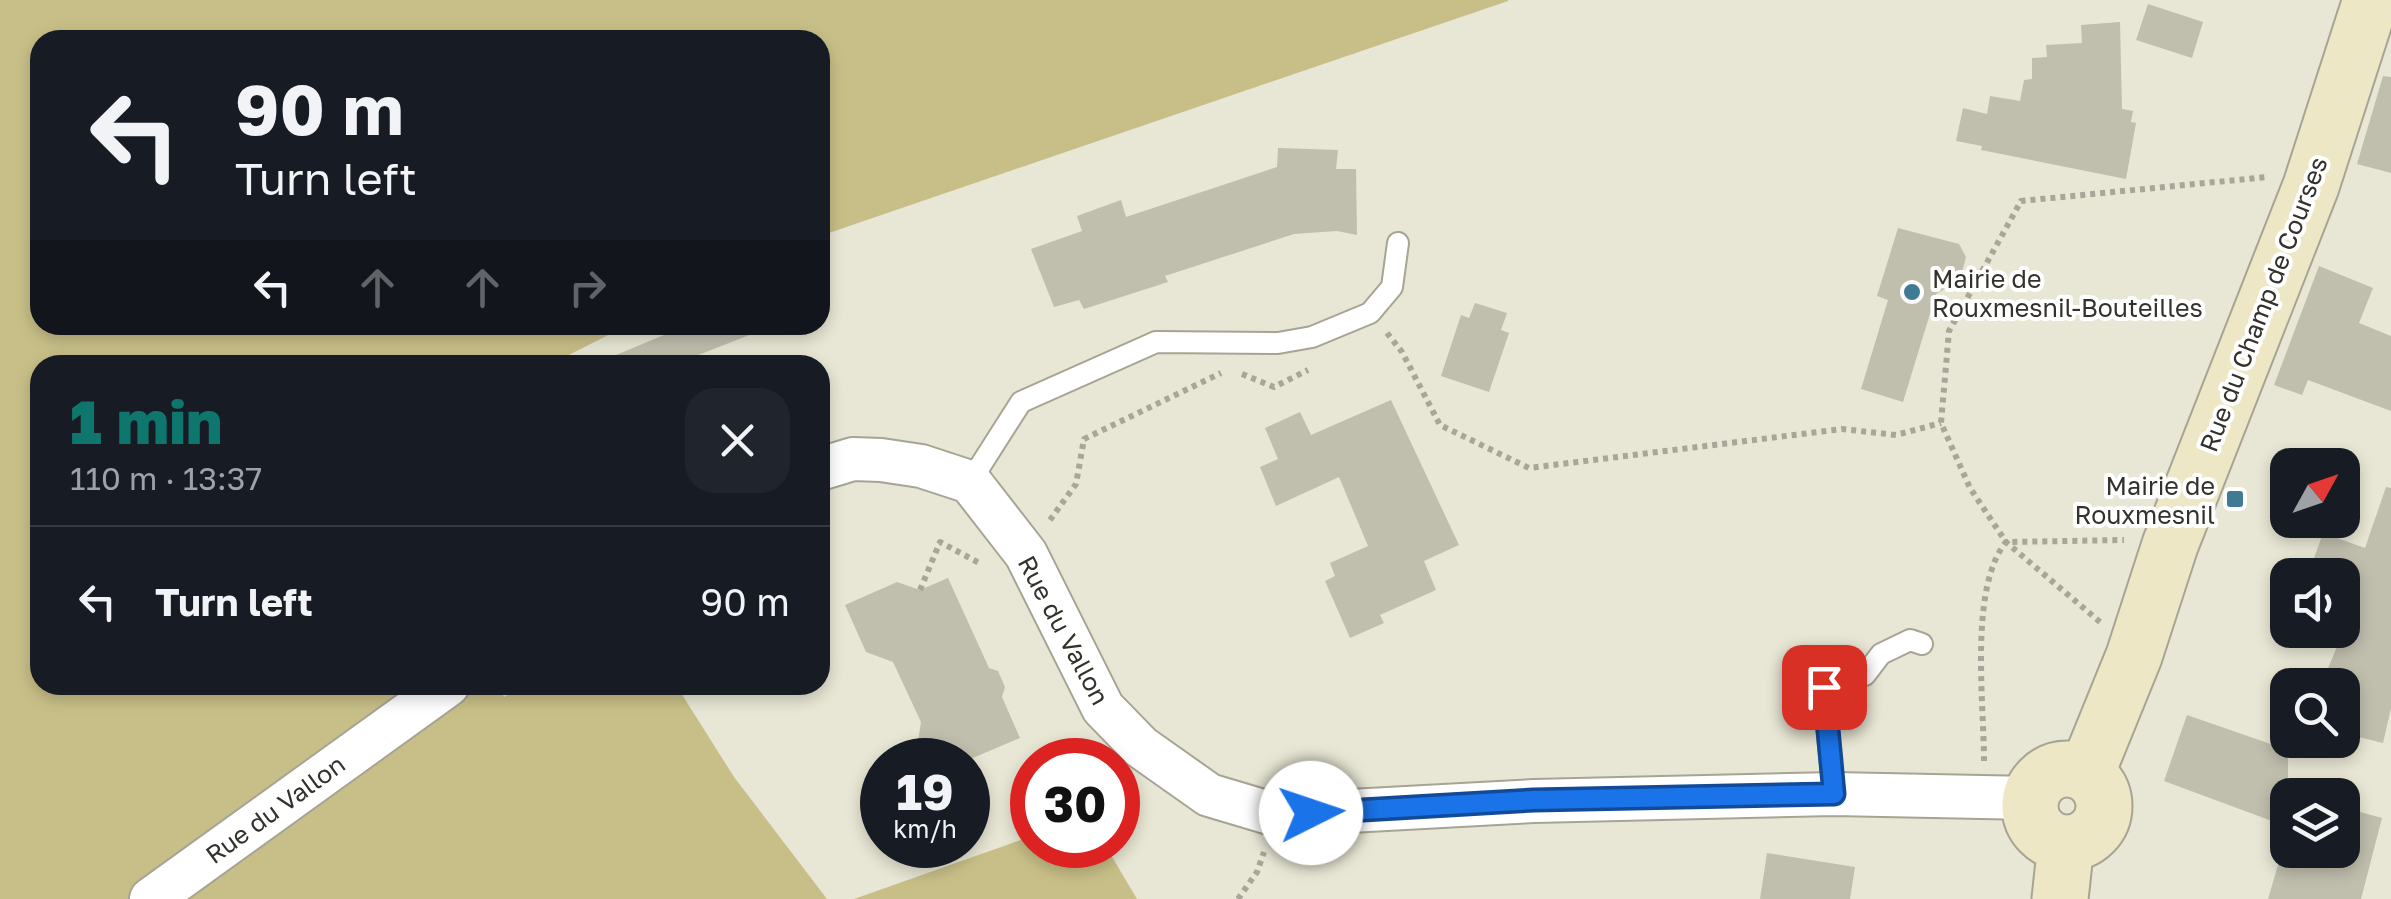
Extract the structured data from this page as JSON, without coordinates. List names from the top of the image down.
{
  "streets": {
    "main road": ["Rue du Champ de Courses"],
    "street": ["Rue du Vallon"]
  },
  "places": {
    "other": ["Mairie de Rouxmesnil-Bouteilles"],
    "transit": ["Mairie de Rouxmesnil"]
  },
  "north": "top right",
  "page": {
    "turn": ["90 m", "Turn left"],
    "heading": ["1 min", "110 m · 13:37"],
    "list": [
      {
        "name": "Turn left",
        "value": "90 m"
      }
    ],
    "speed": "19 km/h",
    "limit": "30"
  }
}
